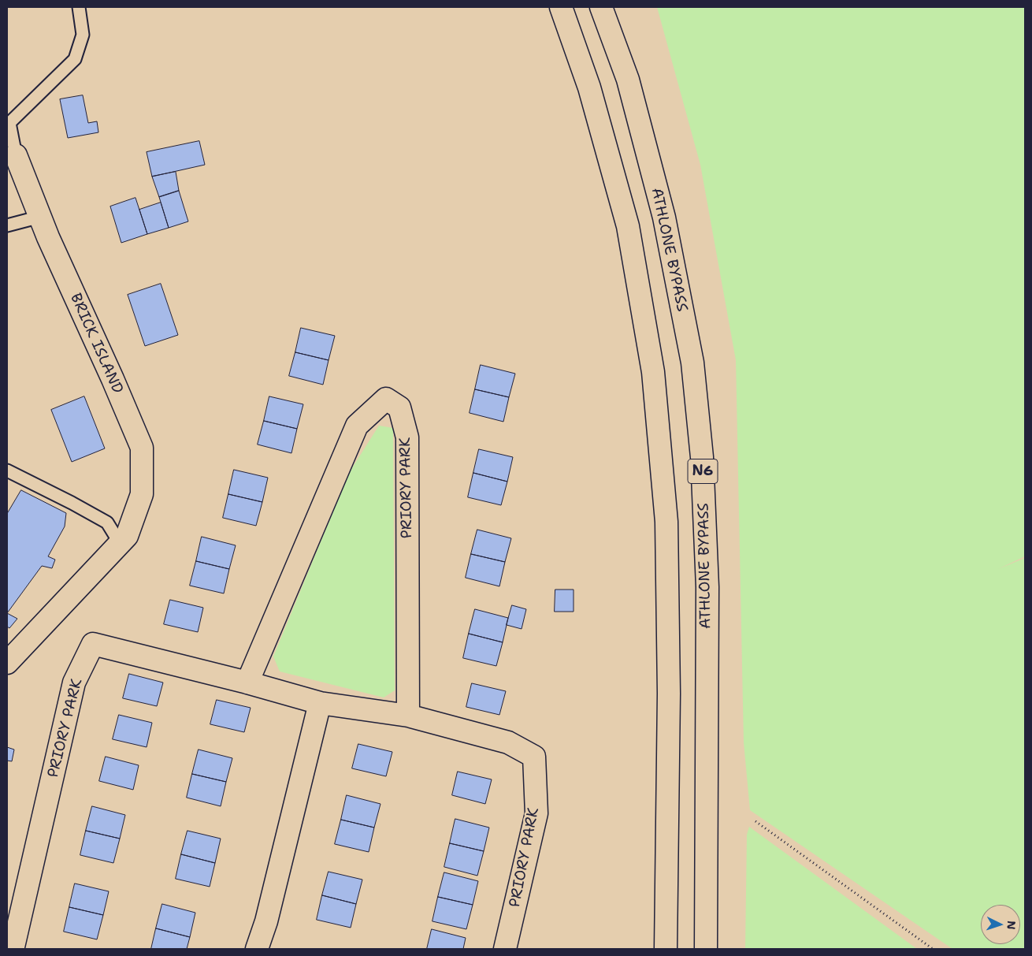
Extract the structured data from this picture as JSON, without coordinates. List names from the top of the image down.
{
  "streets": {
    "main road": [
      "ATHLONE BYPASS",
      "BRICK ISLAND",
      "N6",
      "PRIORY PARK"
    ]
  },
  "north": "right"
}
